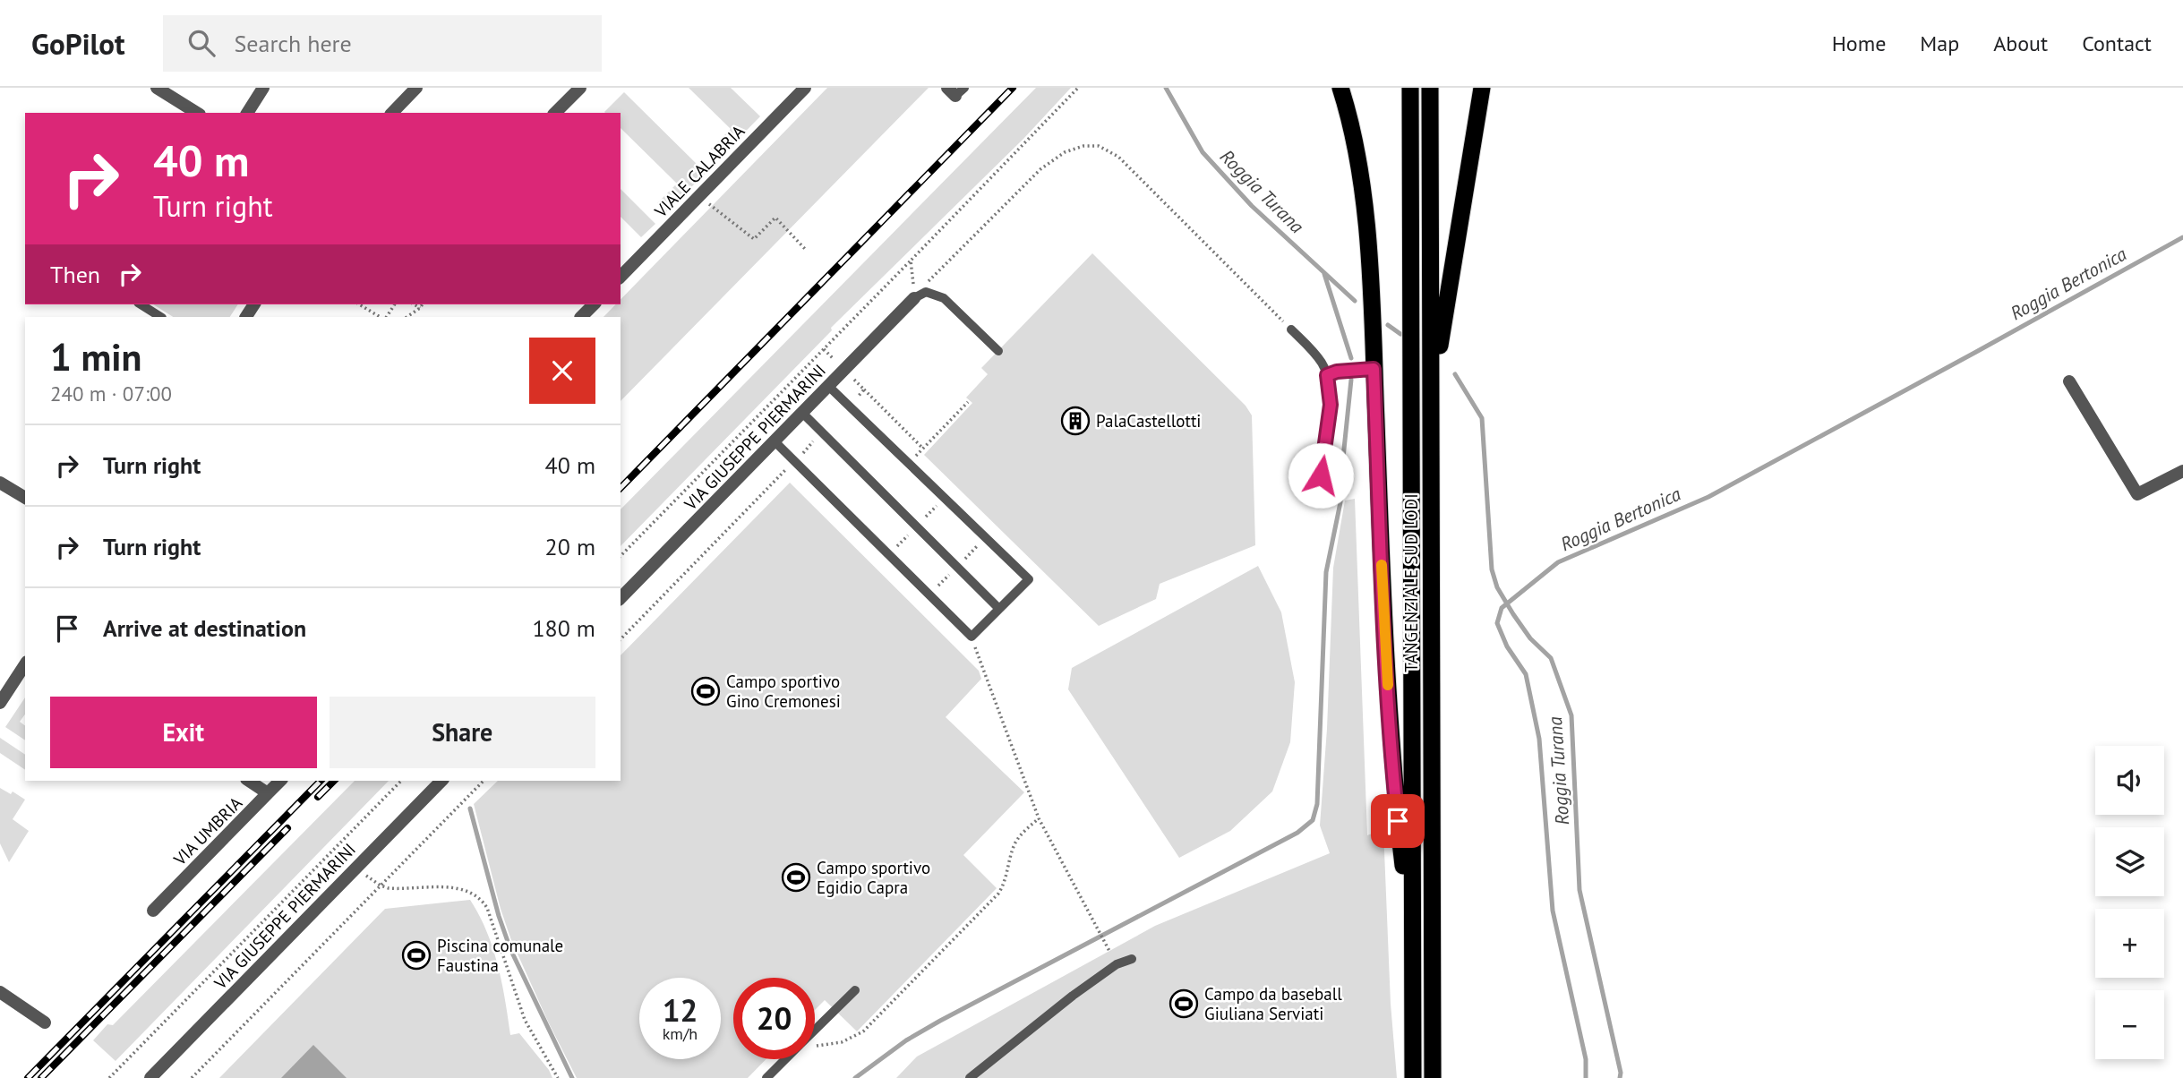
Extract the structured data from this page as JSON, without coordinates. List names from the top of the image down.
{
  "streets": {
    "highway": ["TANGENZIALE SUD LODI"],
    "street": ["VIALE CALABRIA", "VIA GIUSEPPE PIERMARINI", "VIA UMBRIA"]
  },
  "water": ["Roggia Turana", "Roggia Bertonica"],
  "places": {
    "building": ["PalaCastellotti"],
    "sports": [
      "Campo sportivo Gino Cremonesi",
      "Campo sportivo Egidio Capra",
      "Piscina comunale Faustina",
      "Campo da baseball Giuliana Serviati"
    ]
  },
  "page": {
    "header": "GoPilot",
    "search": "Search here",
    "nav": [
      "Home",
      "Map",
      "About",
      "Contact"
    ],
    "turn": ["40 m", "Turn right"],
    "then": "Then",
    "heading": ["1 min", "240 m · 07:00"],
    "list": [
      {
        "name": "Turn right",
        "value": "40 m"
      },
      {
        "name": "Turn right",
        "value": "20 m"
      },
      {
        "name": "Arrive at destination",
        "value": "180 m"
      }
    ],
    "buttons": ["Exit", "Share"],
    "map_buttons": ["+", "−"],
    "speed": "12 km/h",
    "limit": "20"
  }
}
